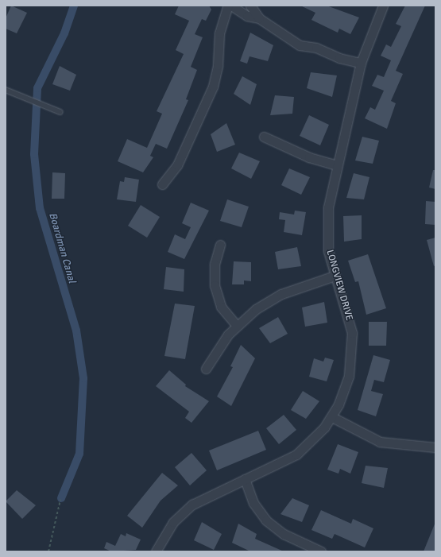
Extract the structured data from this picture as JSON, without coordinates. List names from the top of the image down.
{
  "streets": {
    "street": ["LONGVIEW DRIVE"]
  },
  "water": ["Boardman Canal"]
}
